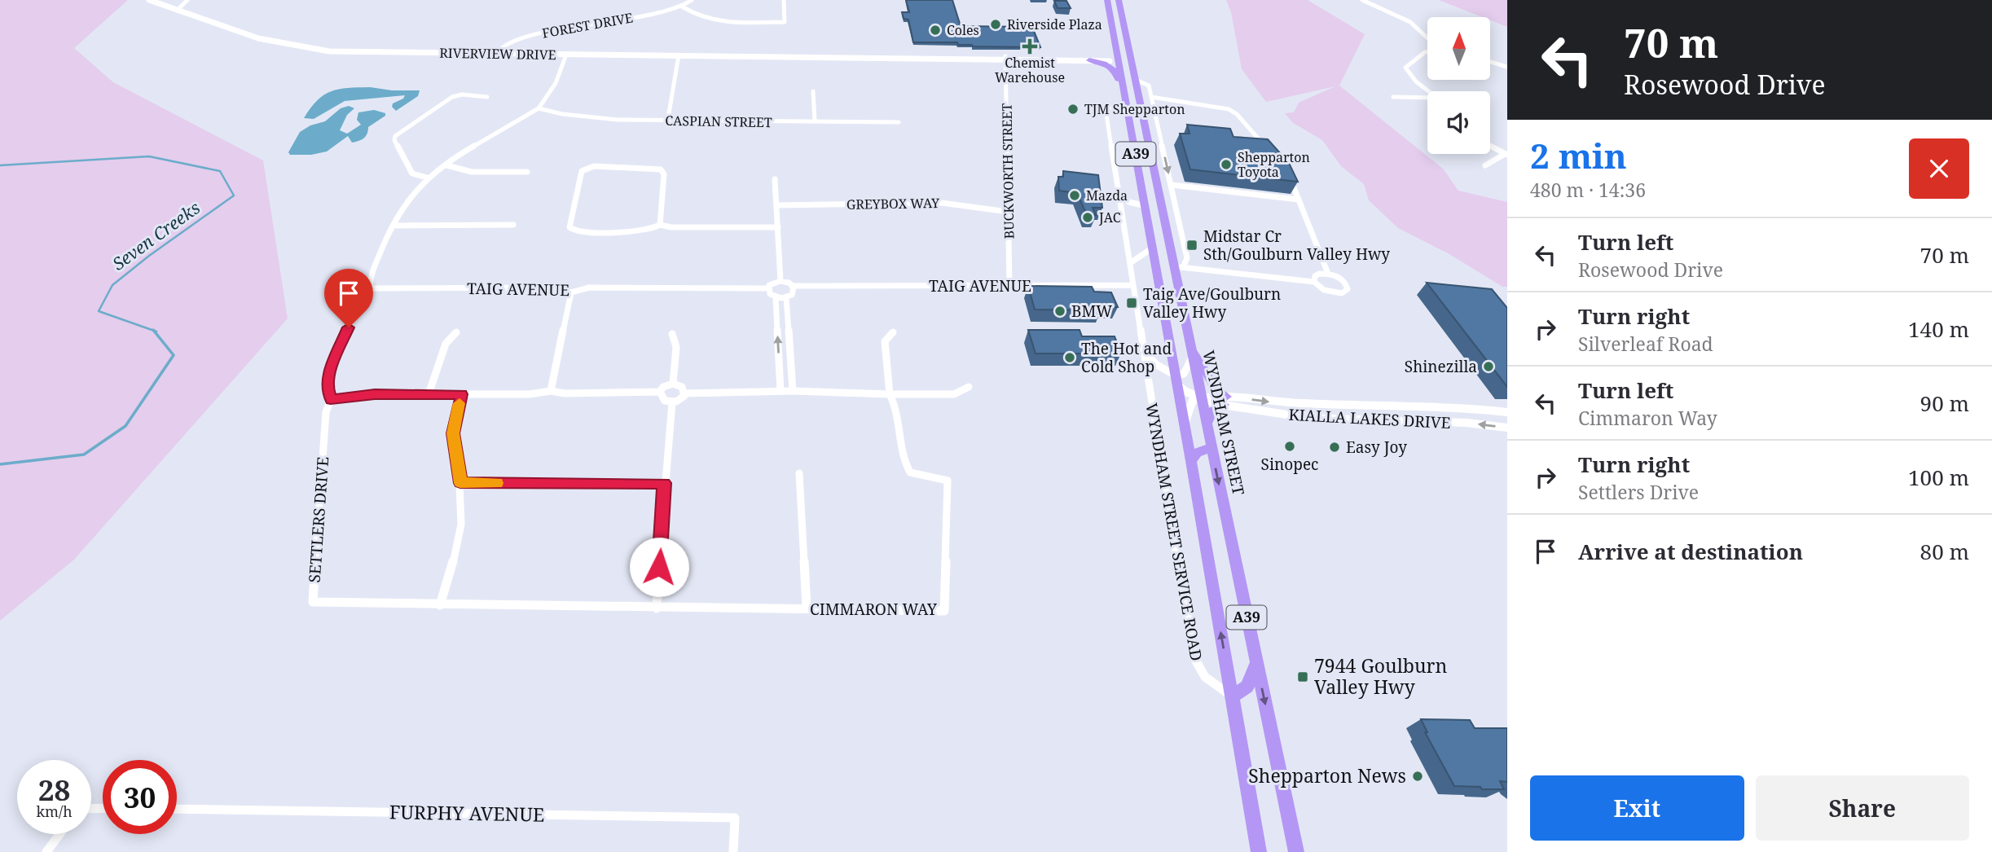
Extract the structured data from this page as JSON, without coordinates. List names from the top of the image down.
{
  "streets": {
    "highway": ["A39", "WYNDHAM STREET"],
    "street": [
      "FOREST DRIVE",
      "RIVERVIEW DRIVE",
      "CASPIAN STREET",
      "BUCKWORTH STREET",
      "GREYBOX WAY",
      "TAIG AVENUE",
      "KIALLA LAKES DRIVE",
      "SETTLERS DRIVE",
      "WYNDHAM STREET SERVICE ROAD",
      "CIMMARON WAY",
      "FURPHY AVENUE"
    ]
  },
  "crossings": [
    ["FOREST DRIVE", "RIVERVIEW DRIVE"],
    ["RIVERVIEW DRIVE", "BUCKWORTH STREET"],
    ["RIVERVIEW DRIVE", "SETTLERS DRIVE"],
    ["CASPIAN STREET", "SETTLERS DRIVE"],
    ["A39", "KIALLA LAKES DRIVE"],
    ["A39", "WYNDHAM STREET SERVICE ROAD"],
    ["BUCKWORTH STREET", "GREYBOX WAY"],
    ["BUCKWORTH STREET", "TAIG AVENUE"],
    ["TAIG AVENUE", "SETTLERS DRIVE"],
    ["TAIG AVENUE", "WYNDHAM STREET SERVICE ROAD"],
    ["KIALLA LAKES DRIVE", "WYNDHAM STREET"],
    ["SETTLERS DRIVE", "CIMMARON WAY"]
  ],
  "water": ["Seven Creeks"],
  "places": {
    "other": [
      "Riverside Plaza",
      "Coles",
      "TJM Shepparton",
      "Shepparton Toyota",
      "Mazda",
      "JAC",
      "BMW",
      "The Hot and Cold Shop",
      "Shinezilla",
      "Sinopec",
      "Easy Joy",
      "Shepparton News"
    ],
    "health": ["Chemist Warehouse"],
    "transit": ["Midstar Cr Sth/Goulburn Valley Hwy", "Taig Ave/Goulburn Valley Hwy", "7944 Goulburn Valley Hwy"]
  },
  "north": "top",
  "page": {
    "turn": ["70 m", "Rosewood Drive"],
    "heading": ["2 min", "480 m · 14:36"],
    "list": [
      {
        "name": "Turn left",
        "note": "Rosewood Drive",
        "value": "70 m"
      },
      {
        "name": "Turn right",
        "note": "Silverleaf Road",
        "value": "140 m"
      },
      {
        "name": "Turn left",
        "note": "Cimmaron Way",
        "value": "90 m"
      },
      {
        "name": "Turn right",
        "note": "Settlers Drive",
        "value": "100 m"
      },
      {
        "name": "Arrive at destination",
        "value": "80 m"
      }
    ],
    "speed": "28 km/h",
    "limit": "30",
    "buttons": ["Exit", "Share"]
  }
}
